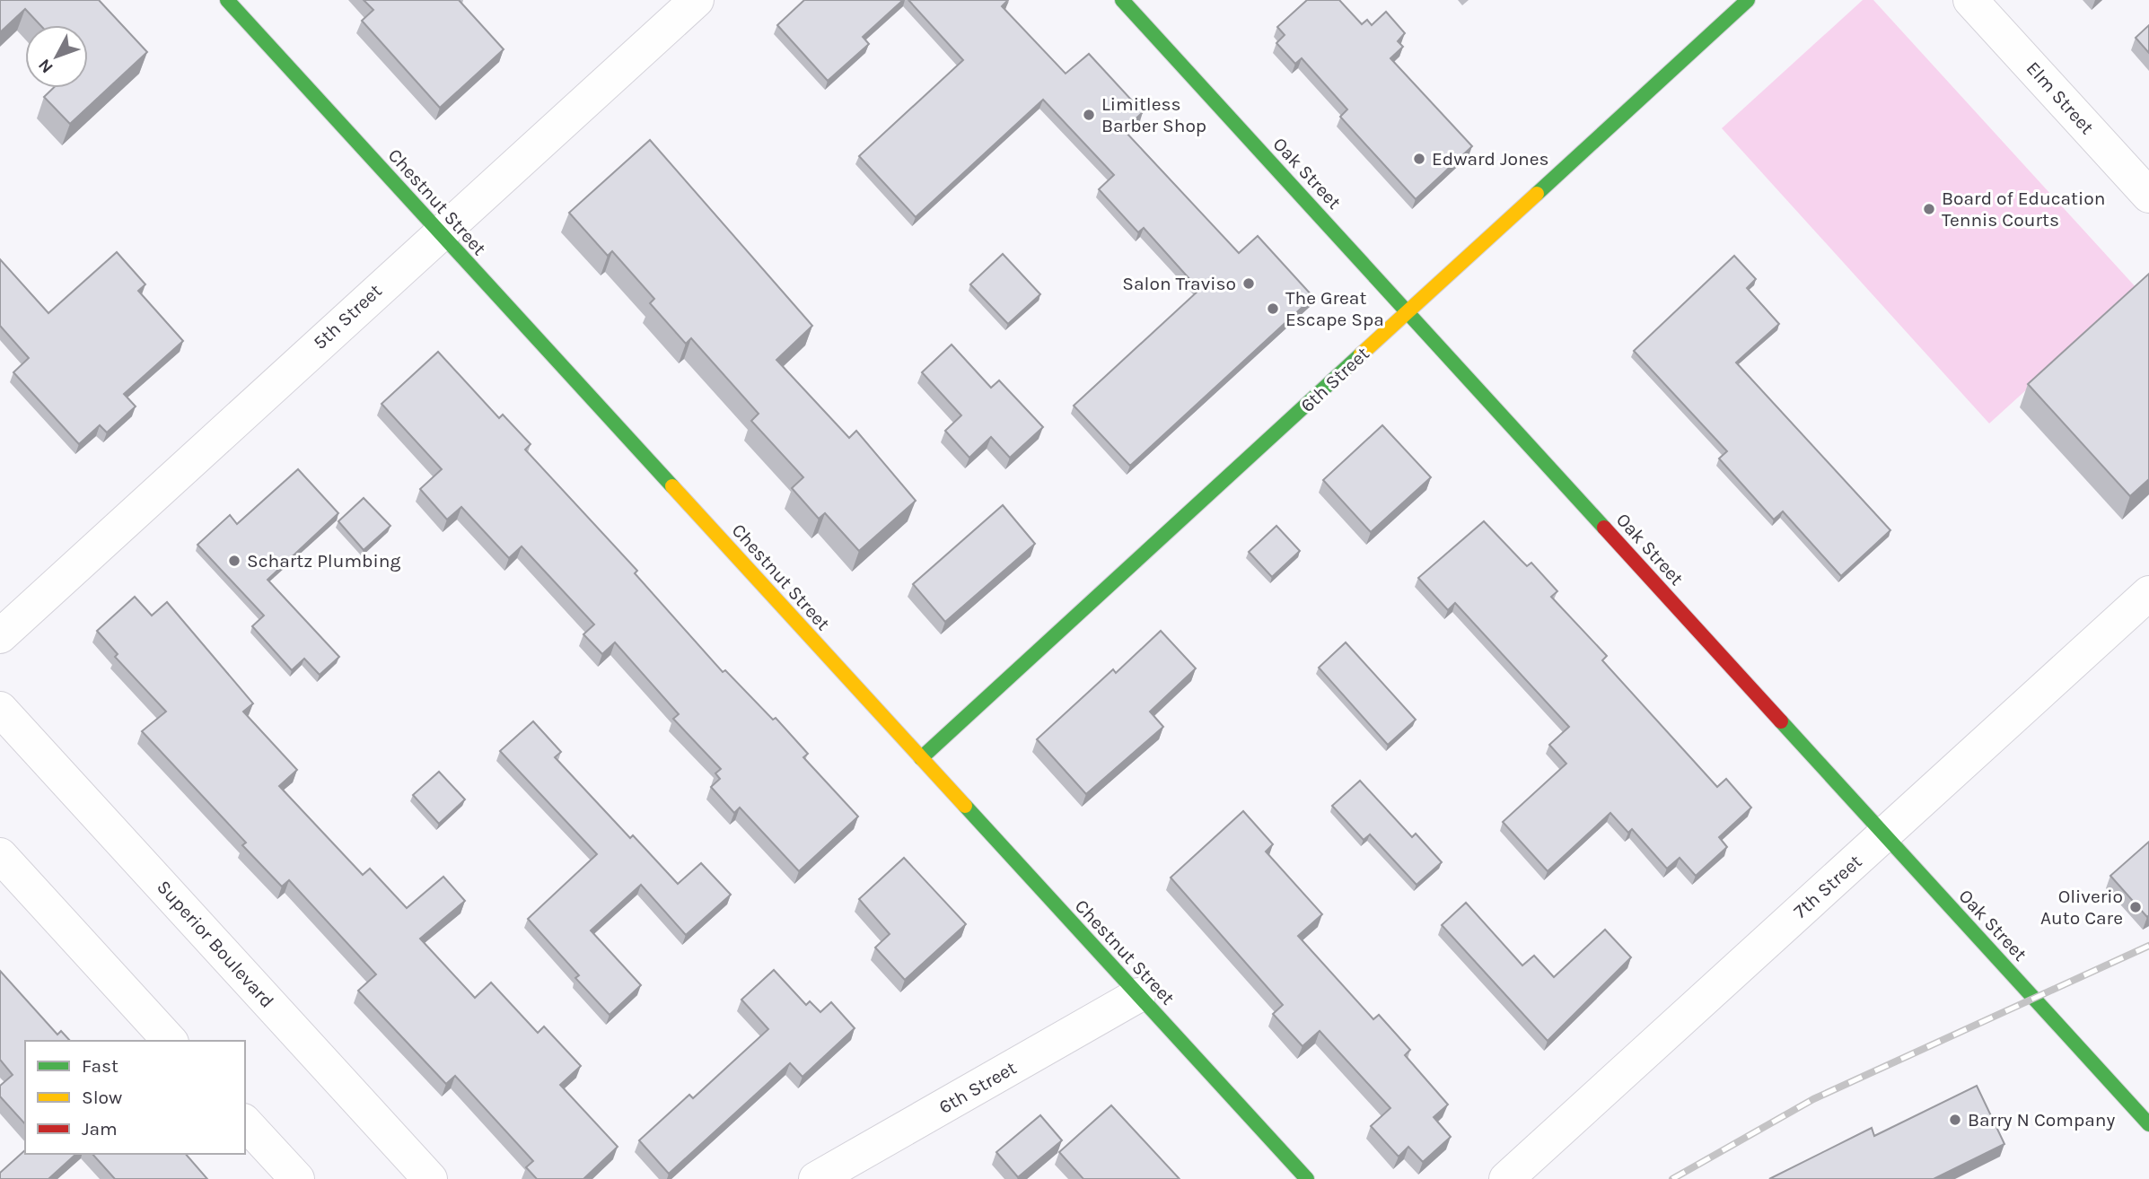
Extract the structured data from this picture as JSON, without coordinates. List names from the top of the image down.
{
  "streets": {
    "street": [
      "Elm Street",
      "Oak Street",
      "Chestnut Street",
      "5th Street",
      "6th Street",
      "7th Street",
      "Superior Boulevard"
    ]
  },
  "crossings": [
    ["Oak Street", "6th Street"],
    ["Oak Street", "7th Street"],
    ["Chestnut Street", "5th Street"],
    ["Chestnut Street", "6th Street"]
  ],
  "places": [
    "Limitless Barber Shop",
    "Edward Jones",
    "Board of Education Tennis Courts",
    "Salon Traviso",
    "The Great Escape Spa",
    "Schartz Plumbing",
    "Oliverio Auto Care",
    "Barry N Company"
  ],
  "legend": ["Fast", "Slow", "Jam"],
  "north": "bottom left"
}
